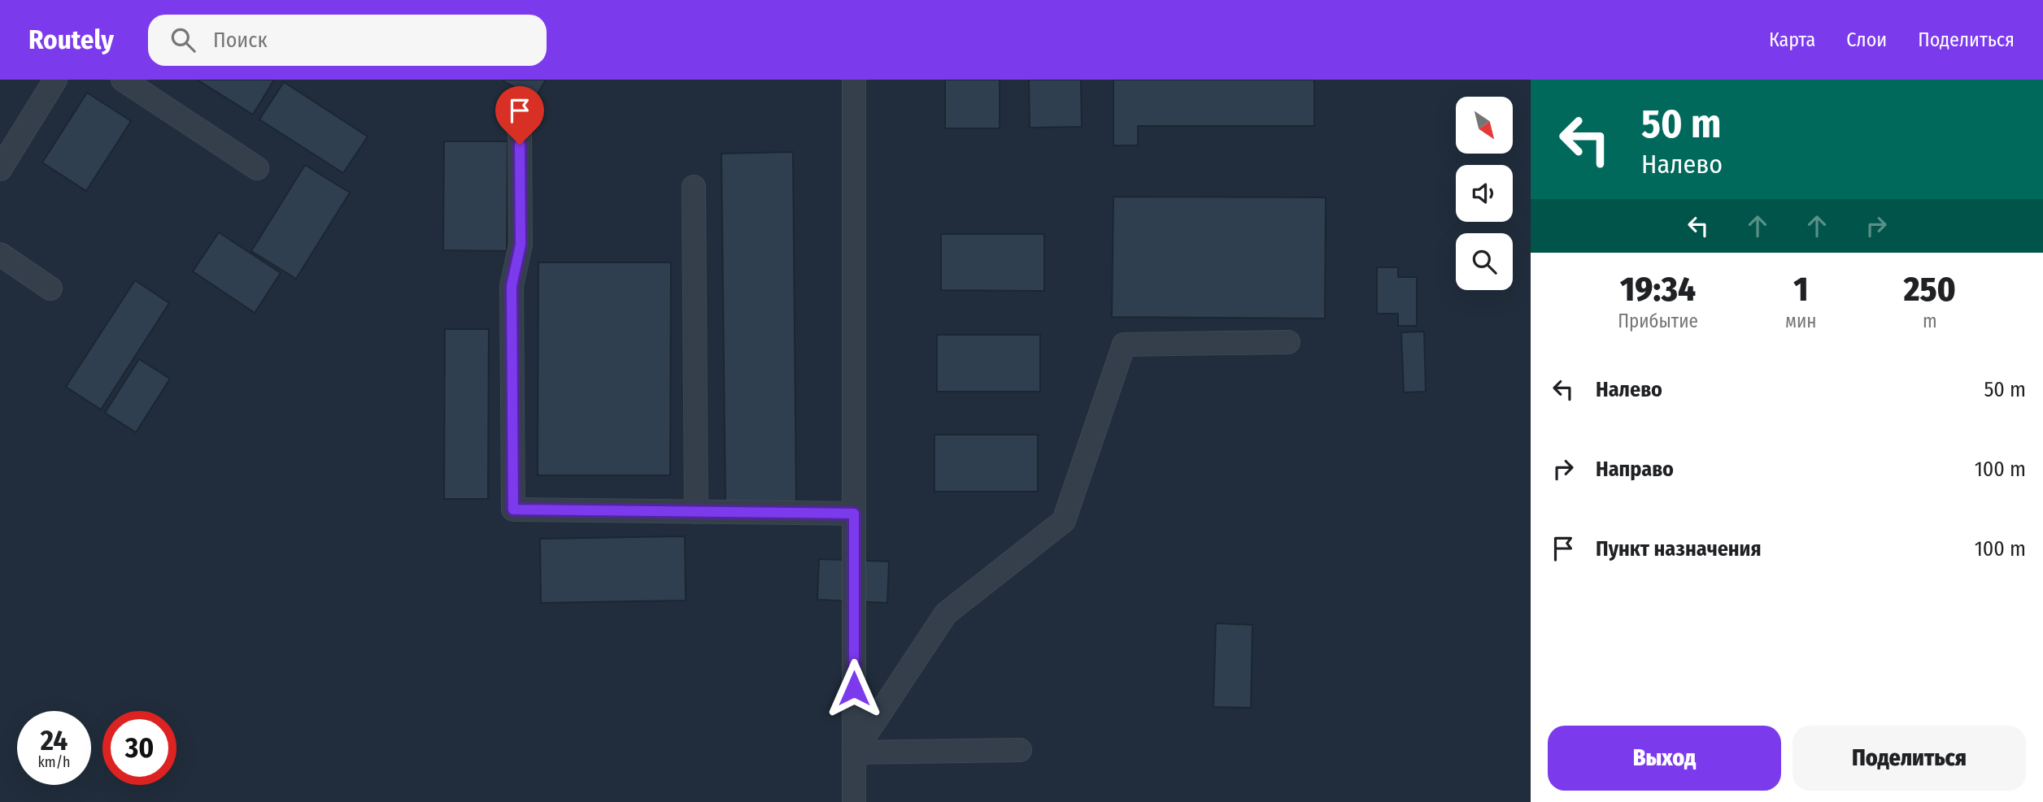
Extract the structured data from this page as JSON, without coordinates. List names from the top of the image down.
{
  "north": "bottom right",
  "page": {
    "header": "Routely",
    "search": "Поиск",
    "nav": ["Карта", "Слои", "Поделиться"],
    "turn": ["50 m", "Налево"],
    "eta": [
      "19:34",
      "Прибытие",
      "1",
      "мин",
      "250",
      "m"
    ],
    "list": [
      {
        "name": "Налево",
        "value": "50 m"
      },
      {
        "name": "Направо",
        "value": "100 m"
      },
      {
        "name": "Пункт назначения",
        "value": "100 m"
      }
    ],
    "speed": "24 km/h",
    "limit": "30",
    "buttons": ["Выход", "Поделиться"]
  }
}
